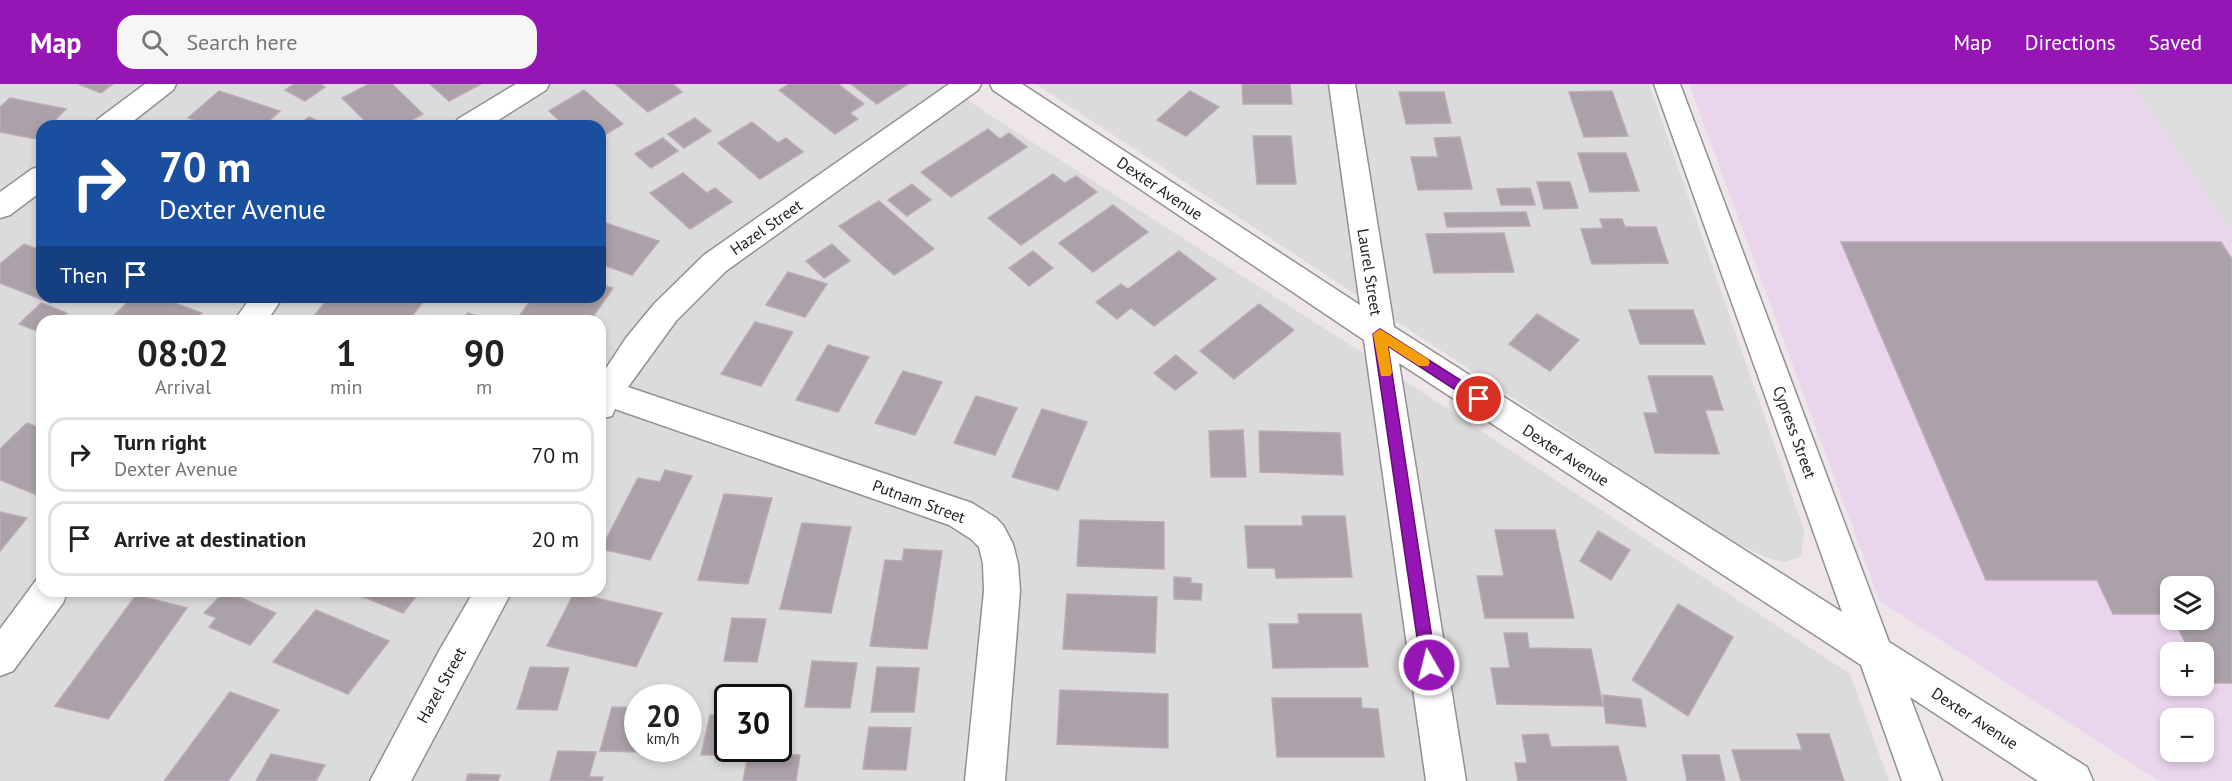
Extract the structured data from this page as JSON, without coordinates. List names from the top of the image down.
{
  "streets": {
    "street": [
      "Dexter Avenue",
      "Hazel Street",
      "Laurel Street",
      "Cypress Street",
      "Putnam Street"
    ]
  },
  "crossings": [
    ["Dexter Avenue", "Laurel Street"],
    ["Dexter Avenue", "Cypress Street"]
  ],
  "page": {
    "header": "Map",
    "search": "Search here",
    "nav": ["Map", "Directions", "Saved"],
    "turn": ["70 m", "Dexter Avenue"],
    "then": "Then",
    "eta": [
      "08:02",
      "Arrival",
      "1",
      "min",
      "90",
      "m"
    ],
    "list": [
      {
        "name": "Turn right",
        "note": "Dexter Avenue",
        "value": "70 m"
      },
      {
        "name": "Arrive at destination",
        "value": "20 m"
      }
    ],
    "map_buttons": ["+", "−"],
    "speed": "20 km/h",
    "limit": "30"
  }
}
